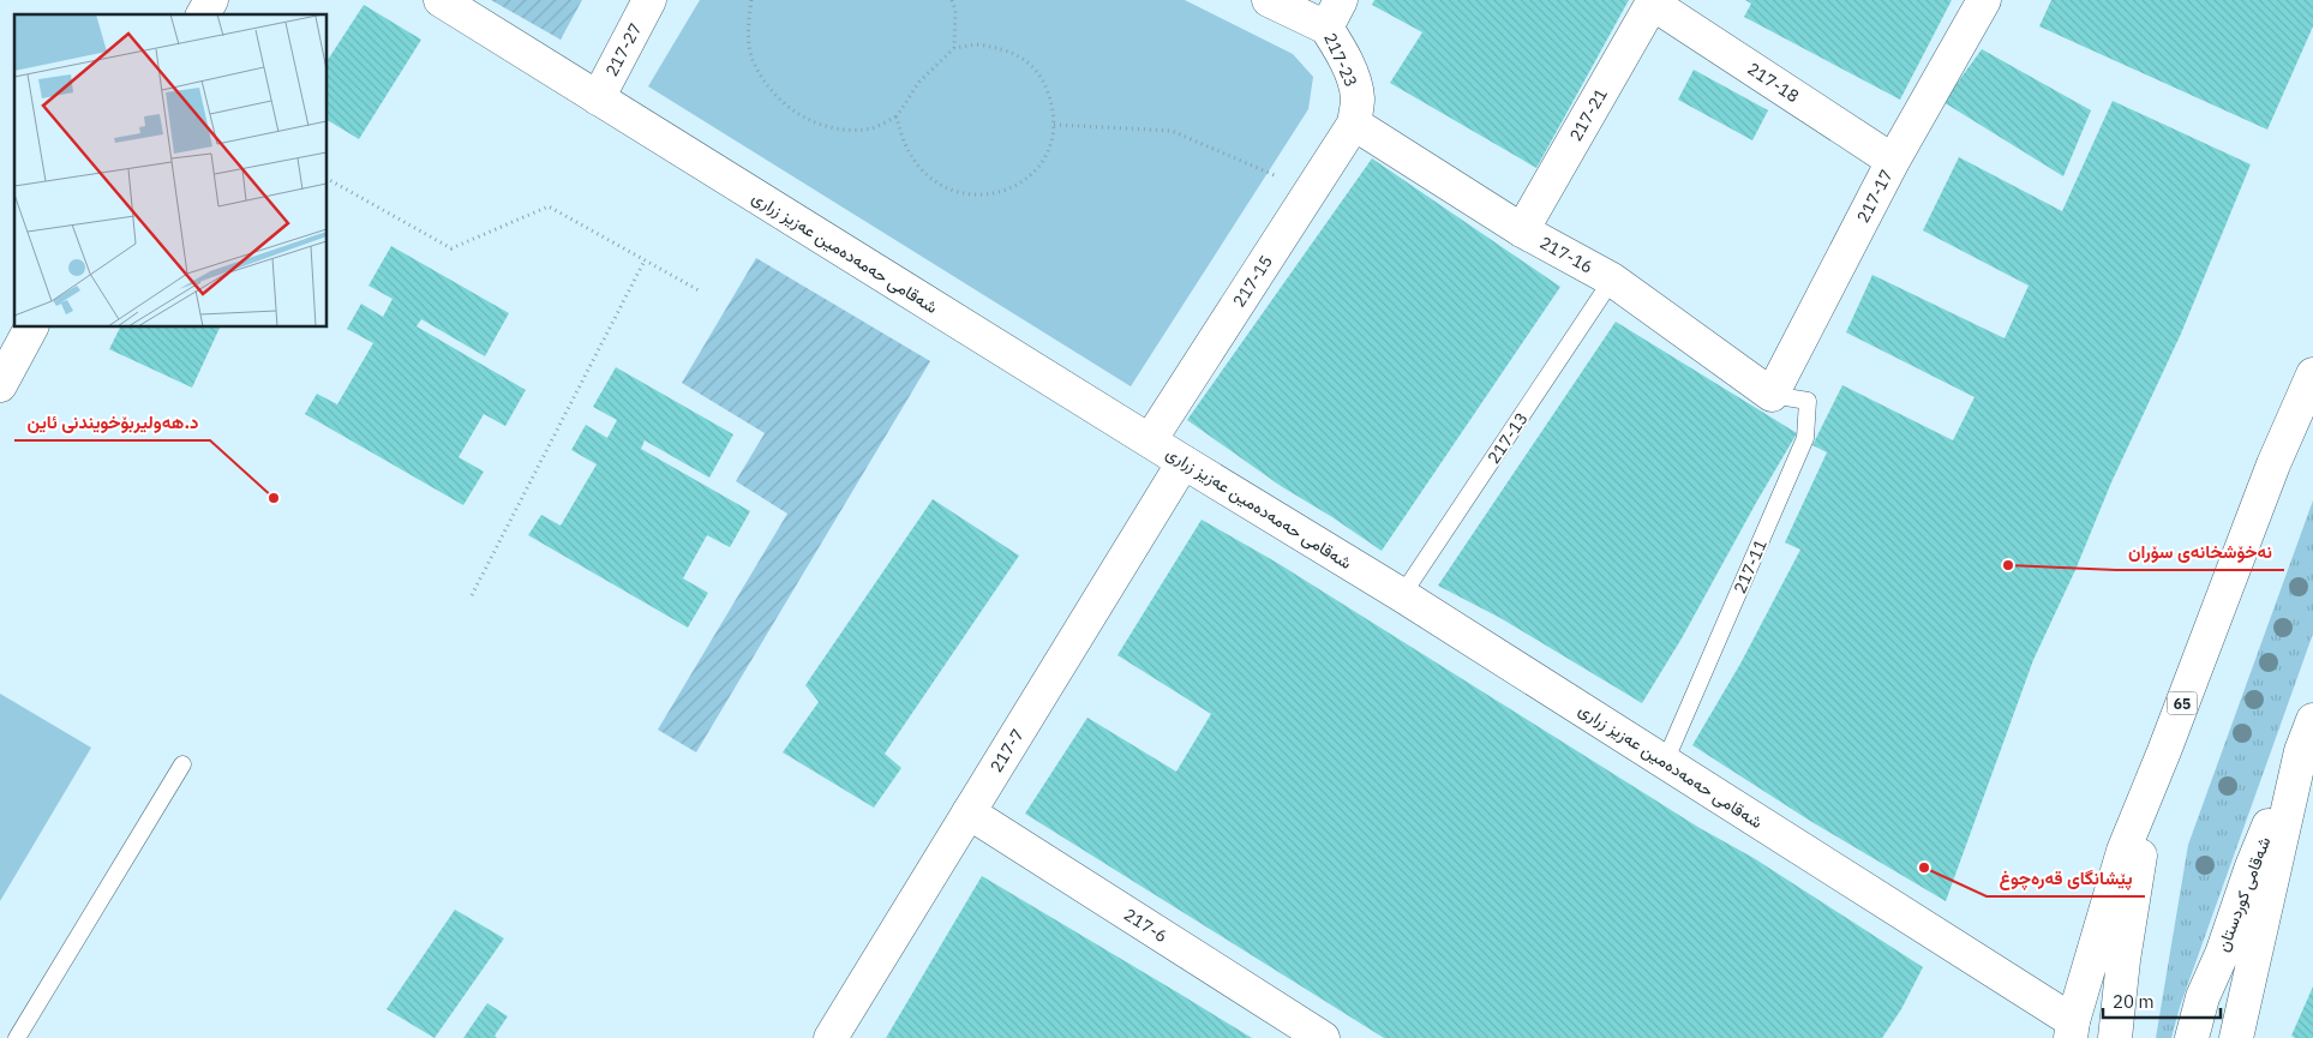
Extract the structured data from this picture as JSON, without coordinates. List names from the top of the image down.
{
  "streets": {
    "main road": [
      "217-27",
      "217-23",
      "217-18",
      "217-21",
      "217-17",
      "شەقامی حەمەدەمین عەزیز زراری",
      "217-16",
      "217-15",
      "65",
      "217-7",
      "شەقامی کوردستان",
      "217-6"
    ],
    "lane": ["217-13", "217-11"]
  },
  "crossings": [
    ["217-27", "شەقامی حەمەدەمین عەزیز زراری"],
    ["217-23", "217-16"],
    ["217-23", "217-15"],
    ["217-18", "217-21"],
    ["217-18", "217-17"],
    ["217-21", "217-16"],
    ["217-17", "217-16"],
    ["217-17", "217-11"],
    ["شەقامی حەمەدەمین عەزیز زراری", "217-15"],
    ["شەقامی حەمەدەمین عەزیز زراری", "217-13"],
    ["شەقامی حەمەدەمین عەزیز زراری", "217-11"],
    ["شەقامی حەمەدەمین عەزیز زراری", "65"],
    ["شەقامی حەمەدەمین عەزیز زراری", "217-7"],
    ["217-16", "217-15"],
    ["217-16", "217-13"],
    ["217-16", "217-11"],
    ["217-7", "217-6"]
  ],
  "places": ["د.هه‌ولیربۆخویندنی ئاین", "نەخۆشخانەی سۆران", "پێشانگای قەرەچوغ"],
  "scale_bar": "20 m"
}
